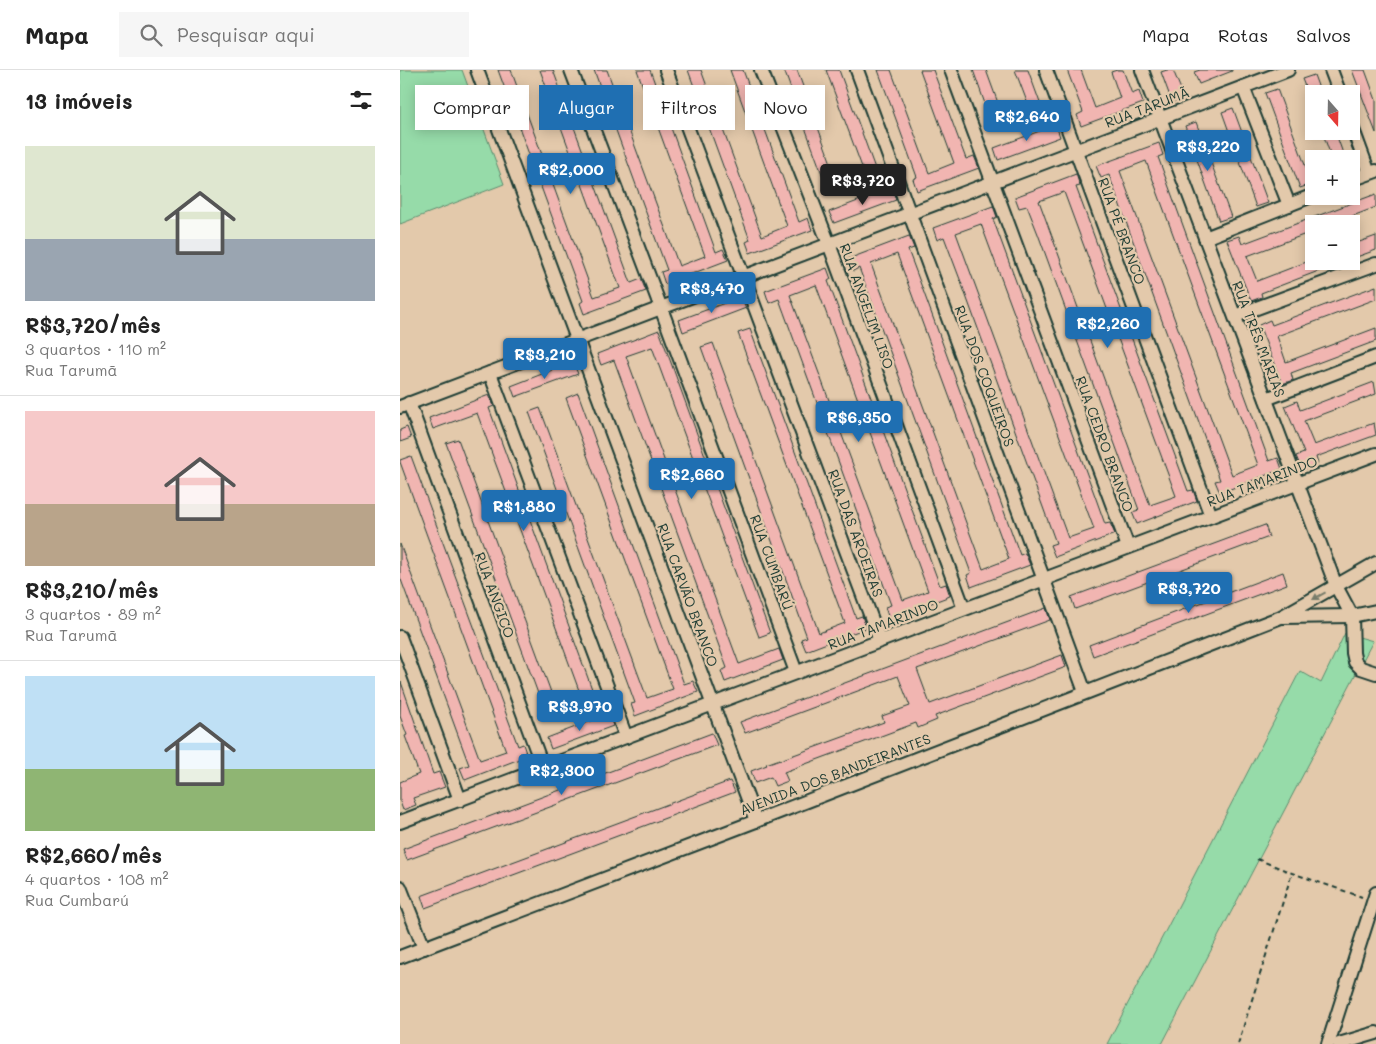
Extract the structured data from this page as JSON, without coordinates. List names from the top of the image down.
{
  "streets": {
    "street": [
      "RUA TARUMÃ",
      "RUA PÉ BRANCO",
      "RUA ANGELIM LISO",
      "RUA TRÊS MARIAS",
      "RUA DOS COQUEIROS",
      "RUA CEDRO BRANCO",
      "RUA TAMARINDO",
      "RUA DAS AROEIRAS",
      "RUA CUMBARÚ",
      "RUA ANGICO",
      "RUA CARVÃO BRANCO",
      "AVENIDA DOS BANDEIRANTES"
    ]
  },
  "crossings": [
    ["RUA TARUMÃ", "RUA PÉ BRANCO"],
    ["RUA TARUMÃ", "RUA ANGELIM LISO"],
    ["RUA TARUMÃ", "RUA TRÊS MARIAS"],
    ["RUA TARUMÃ", "RUA DOS COQUEIROS"],
    ["RUA TARUMÃ", "RUA CEDRO BRANCO"],
    ["RUA TARUMÃ", "RUA DAS AROEIRAS"],
    ["RUA TARUMÃ", "RUA CUMBARÚ"],
    ["RUA TARUMÃ", "RUA ANGICO"],
    ["RUA TARUMÃ", "RUA CARVÃO BRANCO"],
    ["RUA PÉ BRANCO", "RUA TAMARINDO"],
    ["RUA ANGELIM LISO", "RUA TAMARINDO"],
    ["RUA TRÊS MARIAS", "RUA TAMARINDO"],
    ["RUA TRÊS MARIAS", "AVENIDA DOS BANDEIRANTES"],
    ["RUA DOS COQUEIROS", "RUA TAMARINDO"],
    ["RUA DOS COQUEIROS", "AVENIDA DOS BANDEIRANTES"],
    ["RUA CEDRO BRANCO", "RUA TAMARINDO"],
    ["RUA TAMARINDO", "RUA DAS AROEIRAS"],
    ["RUA TAMARINDO", "RUA CUMBARÚ"],
    ["RUA TAMARINDO", "RUA ANGICO"],
    ["RUA TAMARINDO", "RUA CARVÃO BRANCO"],
    ["RUA CARVÃO BRANCO", "AVENIDA DOS BANDEIRANTES"]
  ],
  "north": "bottom",
  "page": {
    "header": "Mapa",
    "search": "Pesquisar aqui",
    "nav": ["Mapa", "Rotas", "Salvos"],
    "heading": "13 imóveis",
    "map_buttons": ["+", "−"],
    "chip": [
      "Comprar",
      "Alugar",
      "Filtros",
      "Novo"
    ],
    "price": [
      "R$2,640",
      "R$3,220",
      "R$2,000",
      "R$3,720",
      "R$3,470",
      "R$2,260",
      "R$3,210",
      "R$6,350",
      "R$2,660",
      "R$1,880",
      "R$3,720",
      "R$3,970",
      "R$2,300"
    ],
    "list": [
      {
        "name": "R$3,720/mês",
        "note": "3 quartos · 110 m² · Rua Tarumã"
      },
      {
        "name": "R$3,210/mês",
        "note": "3 quartos · 89 m² · Rua Tarumã"
      },
      {
        "name": "R$2,660/mês",
        "note": "4 quartos · 108 m² · Rua Cumbarú"
      }
    ]
  }
}
